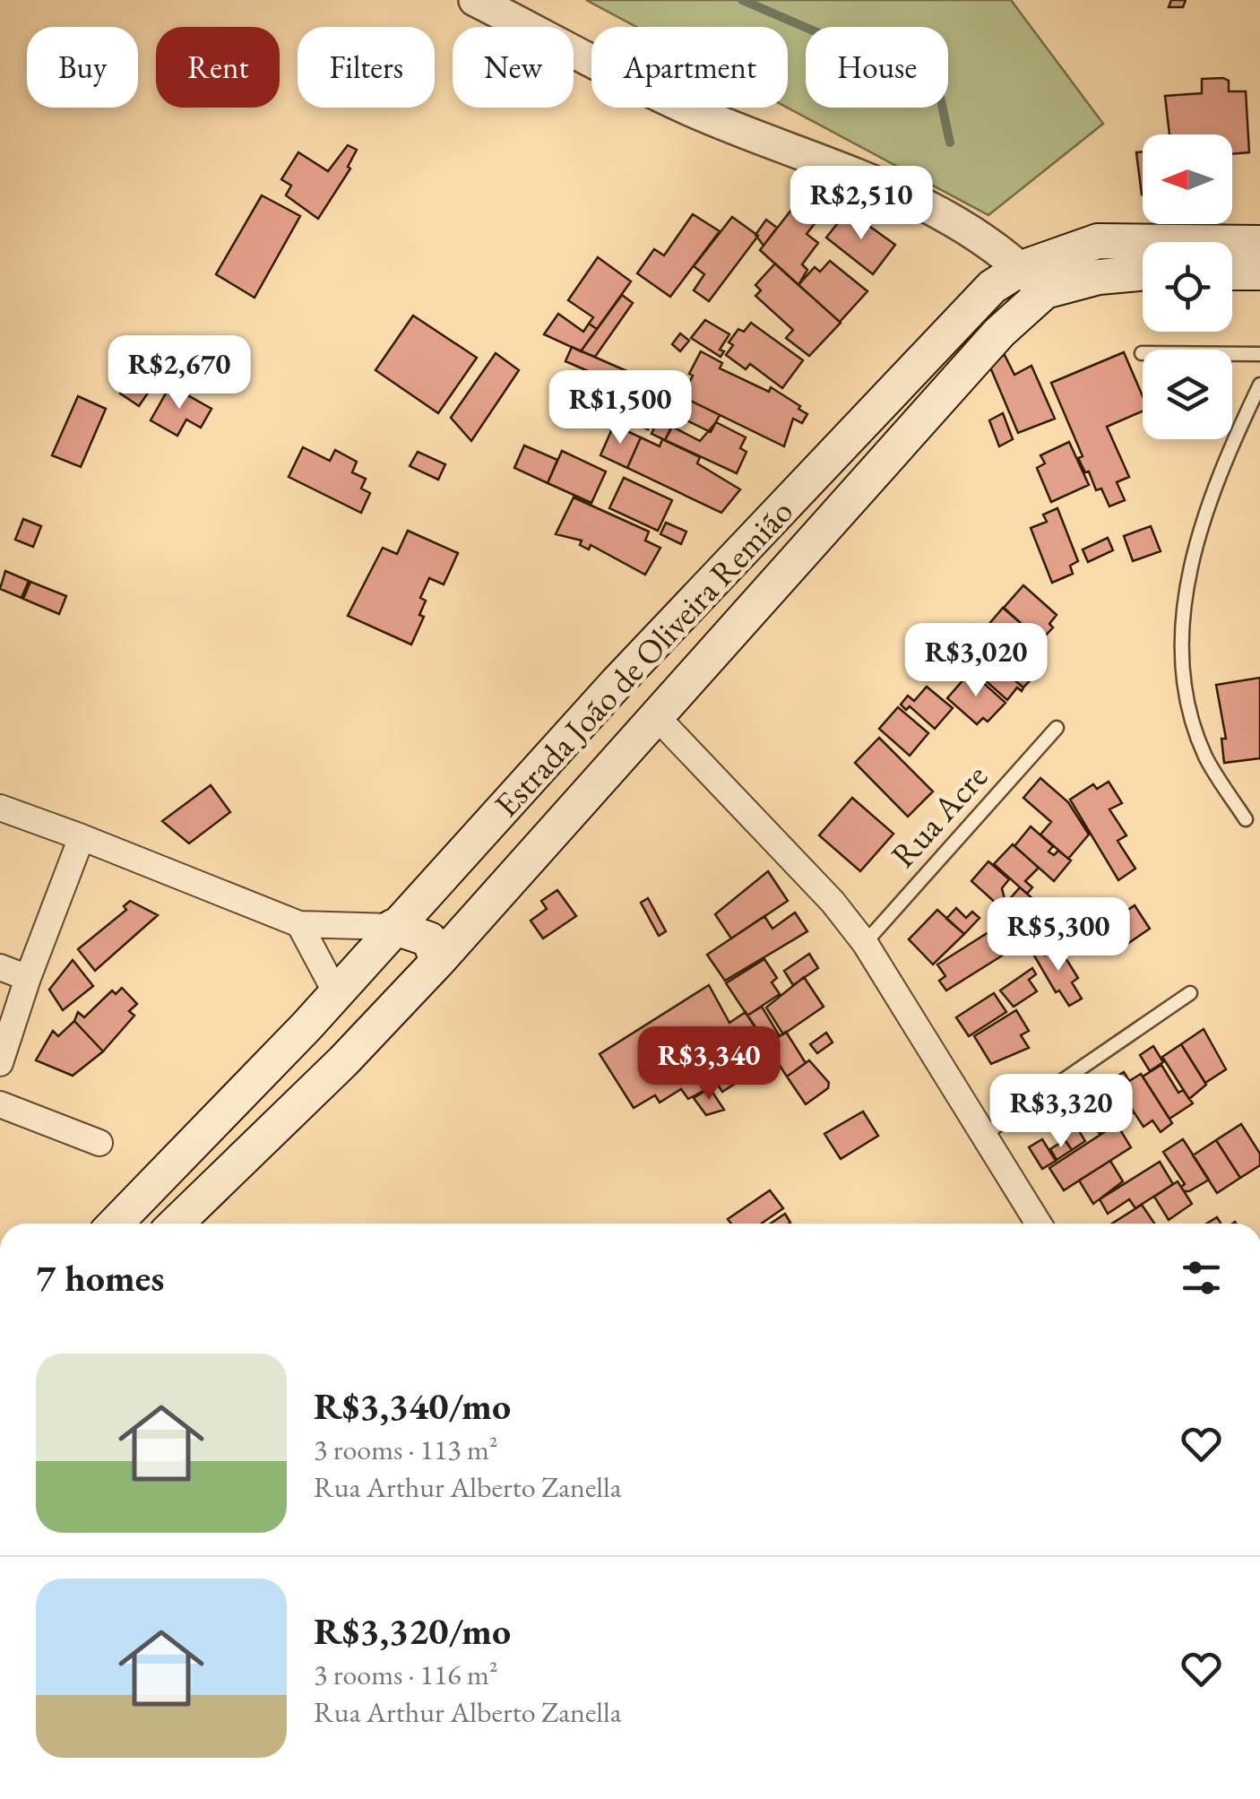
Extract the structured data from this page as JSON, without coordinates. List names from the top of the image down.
{
  "streets": {
    "main road": ["Estrada João de Oliveira Remião"],
    "lane": ["Rua Acre"]
  },
  "north": "left",
  "page": {
    "chip": [
      "Buy",
      "Rent",
      "Filters",
      "New",
      "Apartment",
      "House"
    ],
    "price": [
      "R$2,510",
      "R$2,670",
      "R$1,500",
      "R$3,020",
      "R$5,300",
      "R$3,340",
      "R$3,320"
    ],
    "heading": "7 homes",
    "list": [
      {
        "name": "R$3,340/mo",
        "note": "3 rooms · 113 m² · Rua Arthur Alberto Zanella"
      },
      {
        "name": "R$3,320/mo",
        "note": "3 rooms · 116 m² · Rua Arthur Alberto Zanella"
      }
    ]
  }
}
